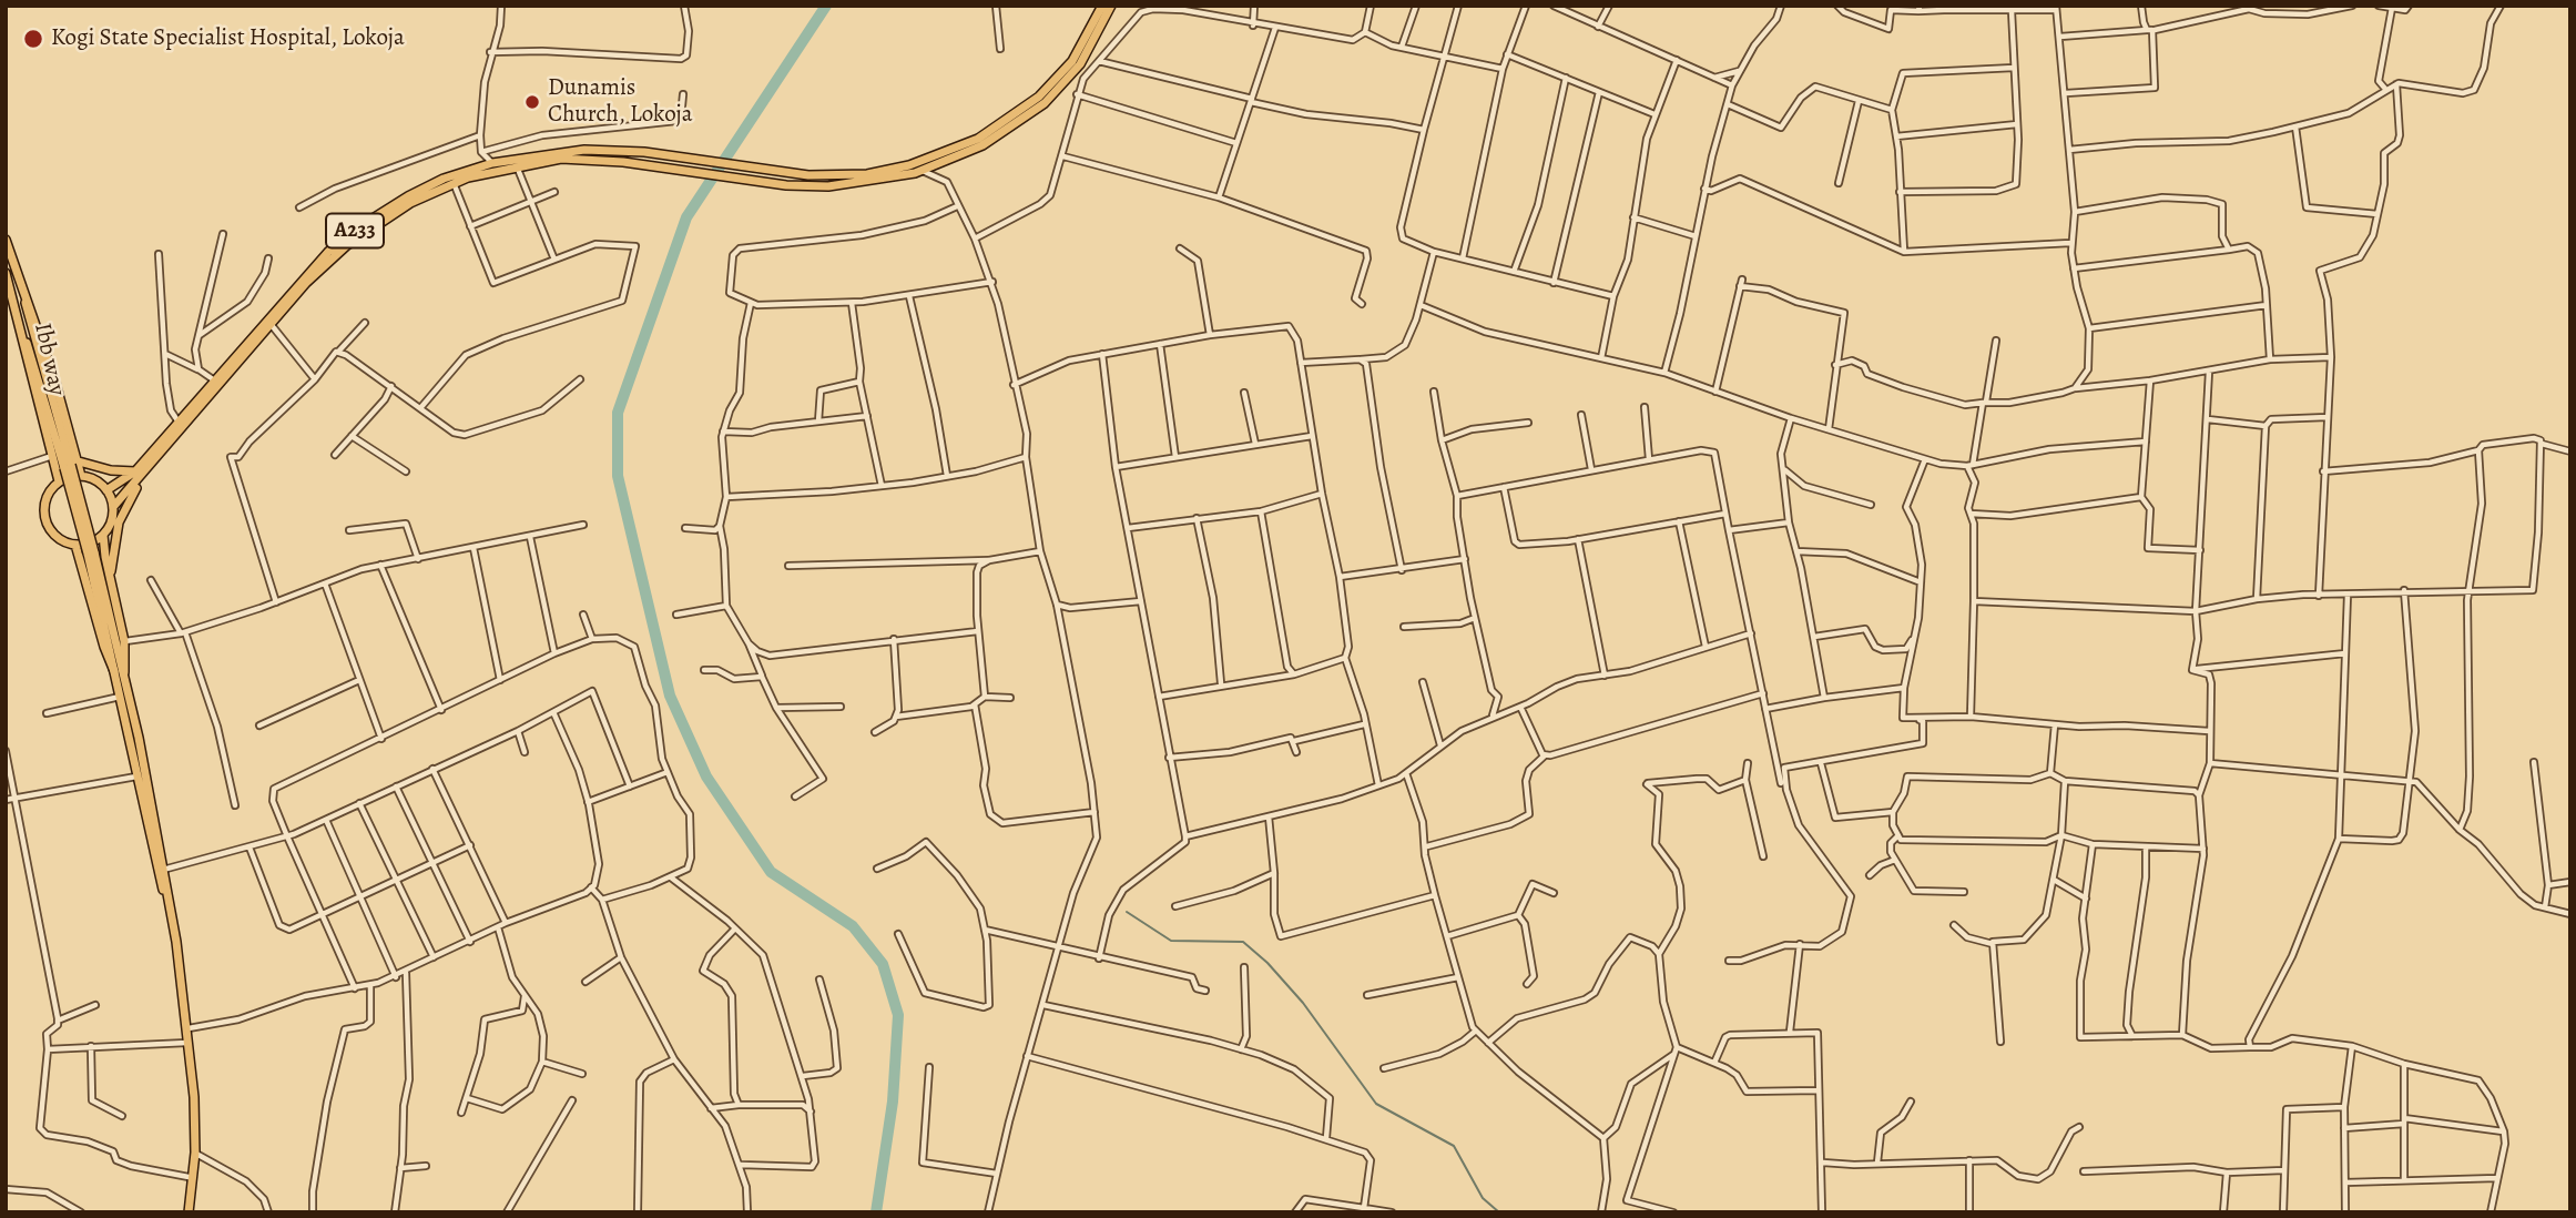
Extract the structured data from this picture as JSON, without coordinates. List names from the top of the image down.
{
  "streets": {
    "main road": ["A233", "Ibb way"]
  },
  "crossings": [
    ["A233", "Ibb way"]
  ],
  "places": ["Kogi State Specialist Hospital, Lokoja", "Dunamis Church, Lokoja"]
}
